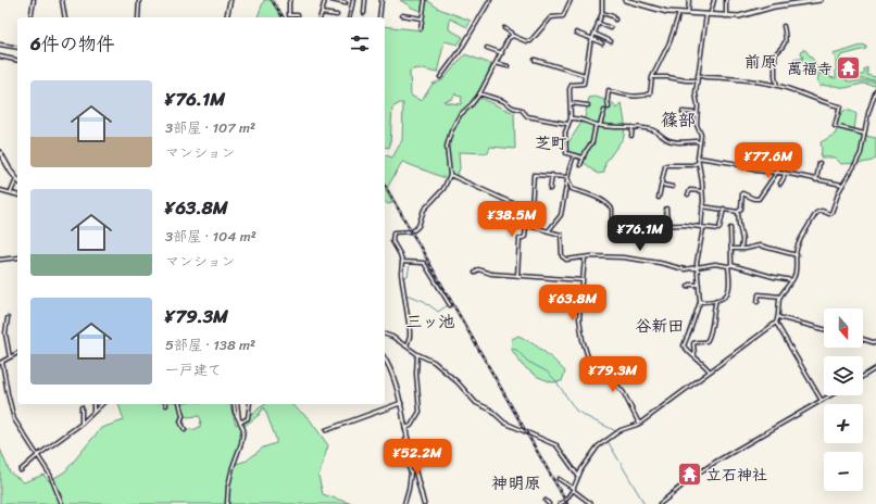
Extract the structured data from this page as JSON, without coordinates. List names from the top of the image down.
{
  "districts": [
    "前原",
    "篠部",
    "芝町",
    "三ッ池",
    "谷新田",
    "神明原"
  ],
  "places": {
    "temple": ["萬福寺", "立石神社"]
  },
  "north": "bottom",
  "page": {
    "heading": "6件の物件",
    "list": [
      {
        "name": "¥76.1M",
        "note": "3部屋 · 107 m² · マンション"
      },
      {
        "name": "¥63.8M",
        "note": "3部屋 · 104 m² · マンション"
      },
      {
        "name": "¥79.3M",
        "note": "5部屋 · 138 m² · 一戸建て"
      }
    ],
    "price": [
      "¥77.6M",
      "¥38.5M",
      "¥76.1M",
      "¥63.8M",
      "¥79.3M",
      "¥52.2M"
    ],
    "map_buttons": ["+", "−"]
  }
}
